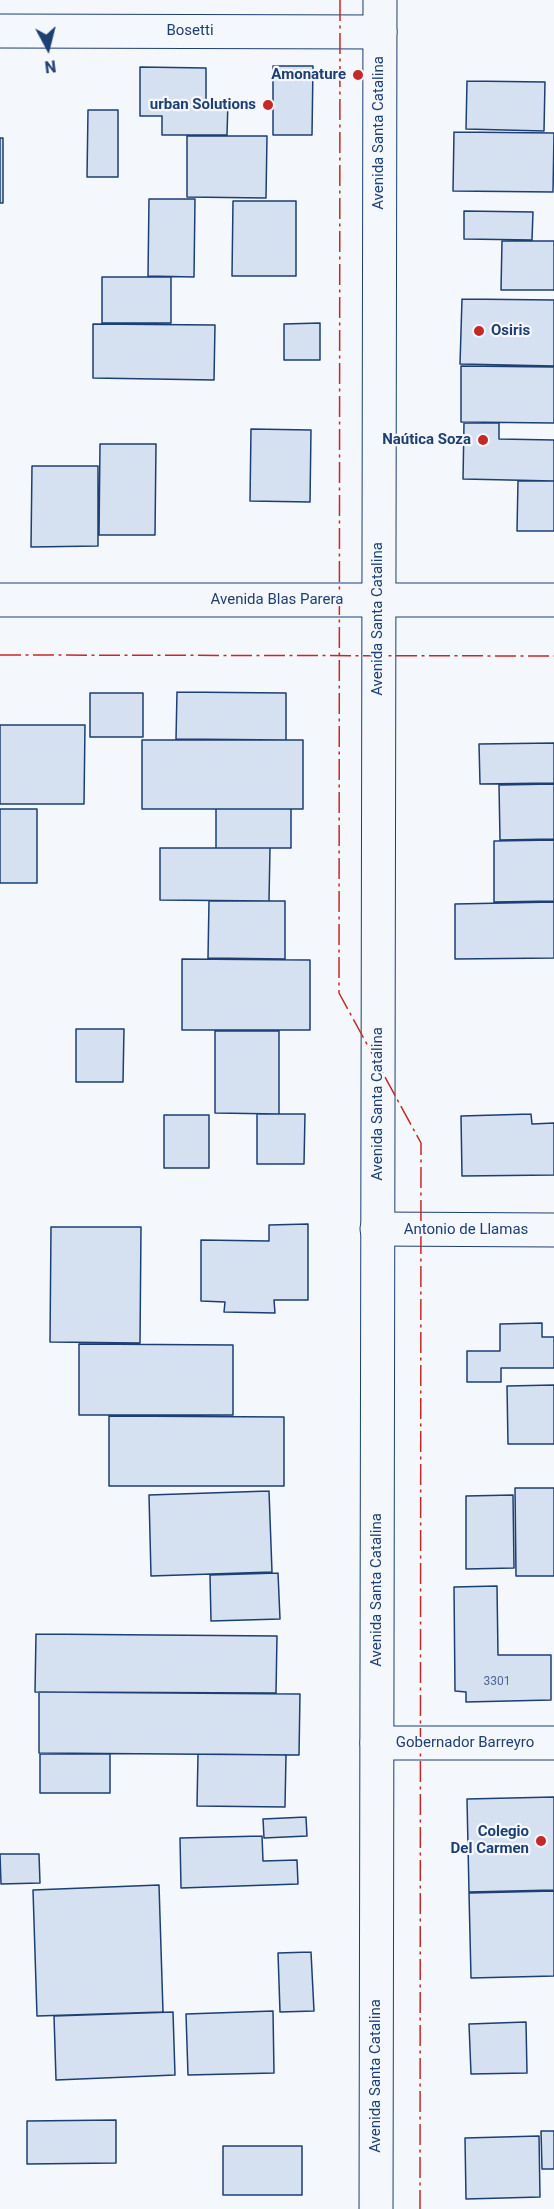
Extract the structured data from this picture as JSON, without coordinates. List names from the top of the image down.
{
  "streets": {
    "main road": [
      "Bosetti",
      "Avenida Santa Catalina",
      "Avenida Blas Parera",
      "Antonio de Llamas",
      "Gobernador Barreyro"
    ]
  },
  "crossings": [
    ["Bosetti", "Avenida Santa Catalina"],
    ["Avenida Santa Catalina", "Avenida Blas Parera"],
    ["Avenida Santa Catalina", "Antonio de Llamas"],
    ["Avenida Santa Catalina", "Gobernador Barreyro"]
  ],
  "places": [
    "Amonature",
    "urban Solutions",
    "Osiris",
    "Naútica Soza",
    "Colegio Del Carmen"
  ],
  "house_numbers": ["3301"],
  "north": "bottom"
}
